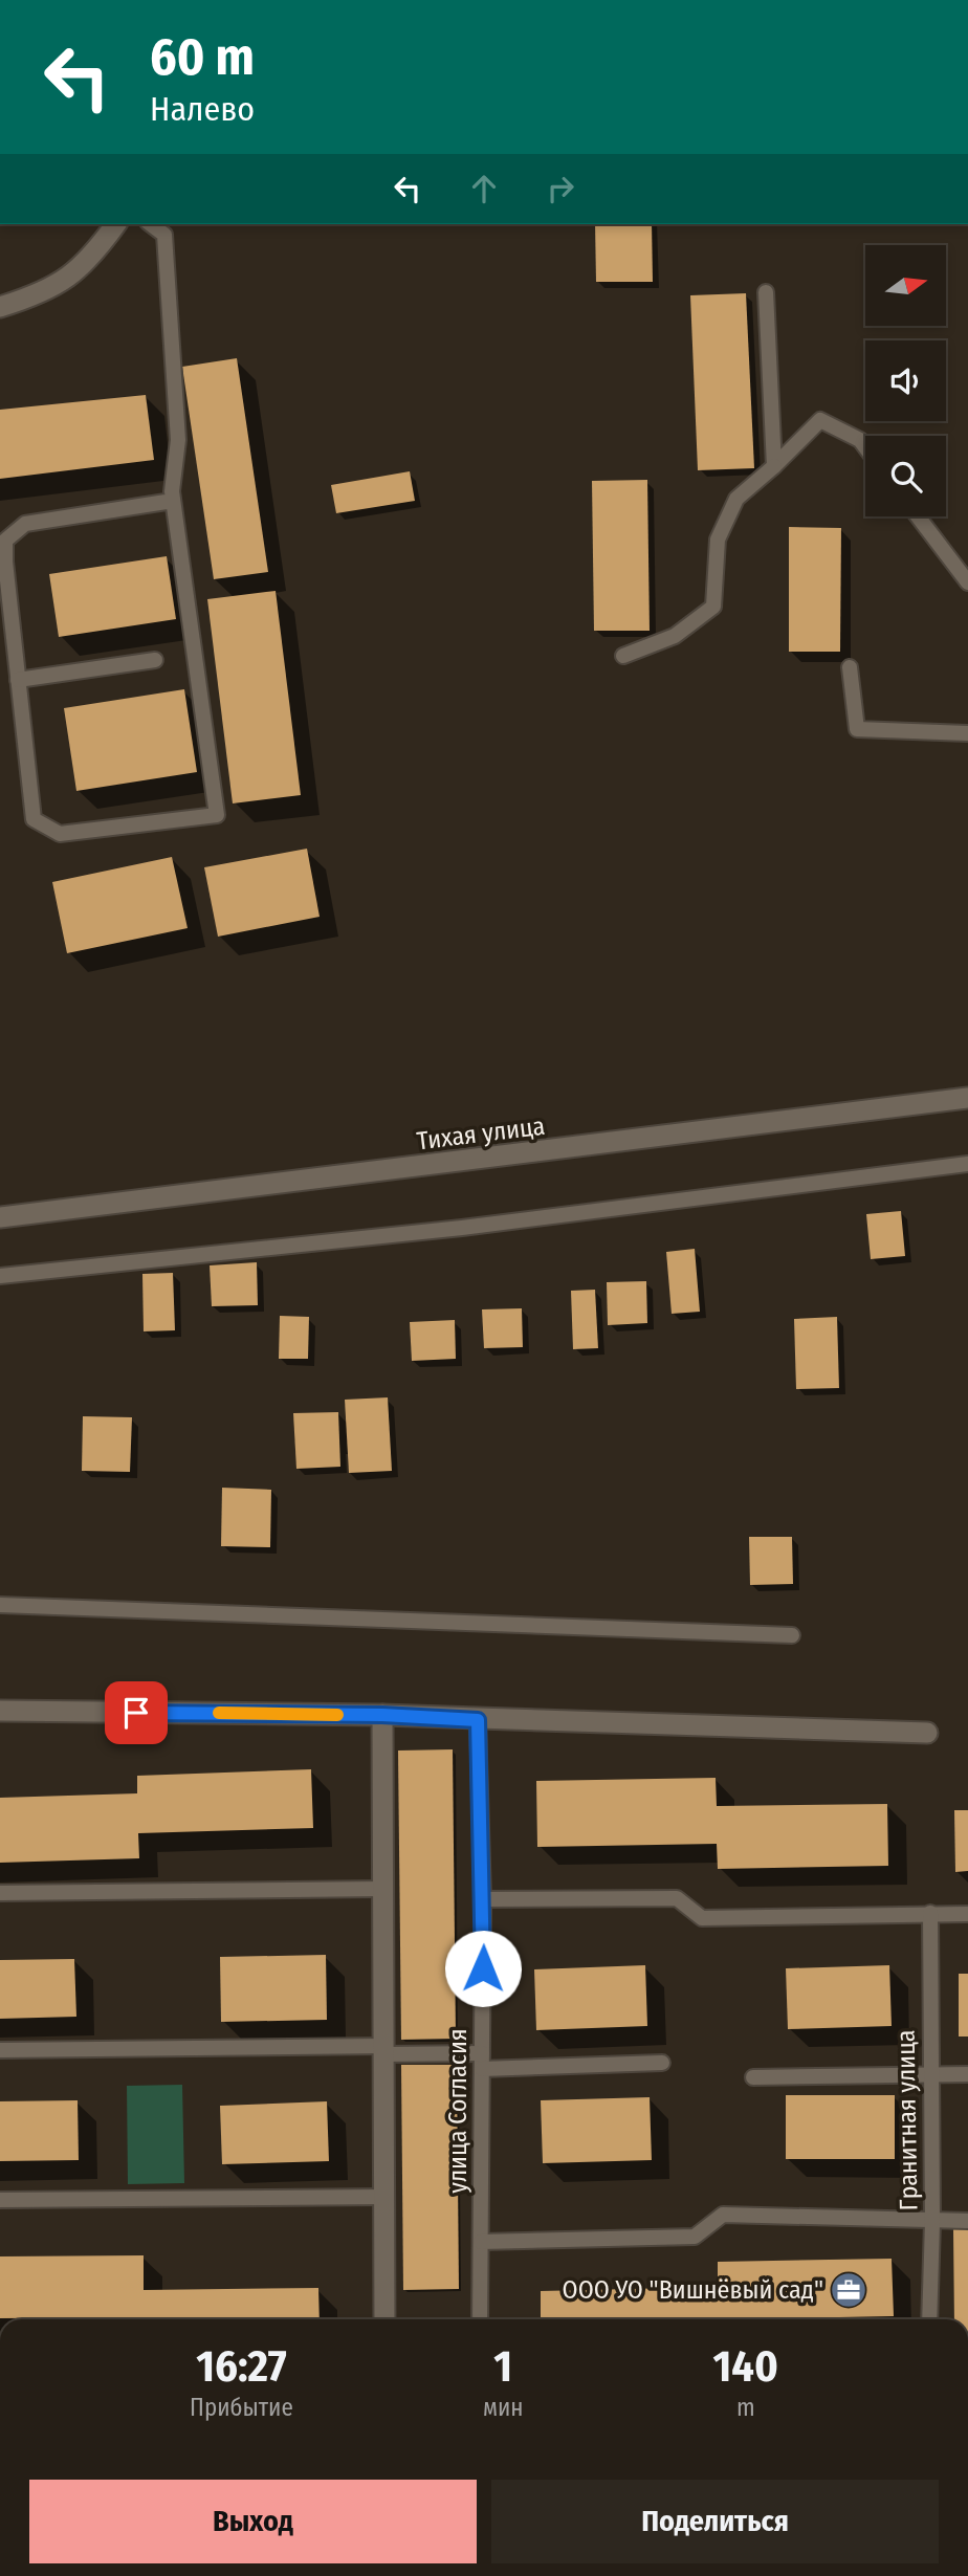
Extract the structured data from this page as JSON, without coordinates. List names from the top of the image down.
{
  "streets": {
    "street": ["Тихая улица"],
    "lane": ["улица Согласия", "Гранитная улица"]
  },
  "places": {
    "office": ["ООО УО \"Вишнёвый сад\""]
  },
  "north": "right",
  "page": {
    "turn": ["60 m", "Налево"],
    "eta": [
      "16:27",
      "Прибытие",
      "1",
      "мин",
      "140",
      "m"
    ],
    "buttons": ["Выход", "Поделиться"]
  }
}
